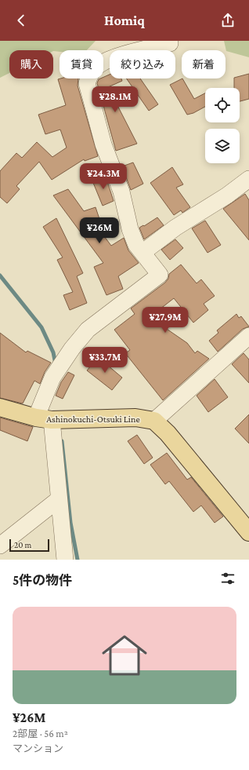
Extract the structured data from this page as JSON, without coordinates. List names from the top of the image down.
{
  "streets": {
    "main road": ["Ashinokuchi-Otsuki Line"]
  },
  "scale_bar": "20 m",
  "page": {
    "header": "Homiq",
    "chip": [
      "購入",
      "賃貸",
      "絞り込み",
      "新着"
    ],
    "price": [
      "¥28.1M",
      "¥24.3M",
      "¥26M",
      "¥27.9M",
      "¥33.7M"
    ],
    "scale": "20 m",
    "heading": "5件の物件",
    "list": [
      {
        "name": "¥26M",
        "note": "2部屋 · 56 m² · マンション"
      }
    ]
  }
}
